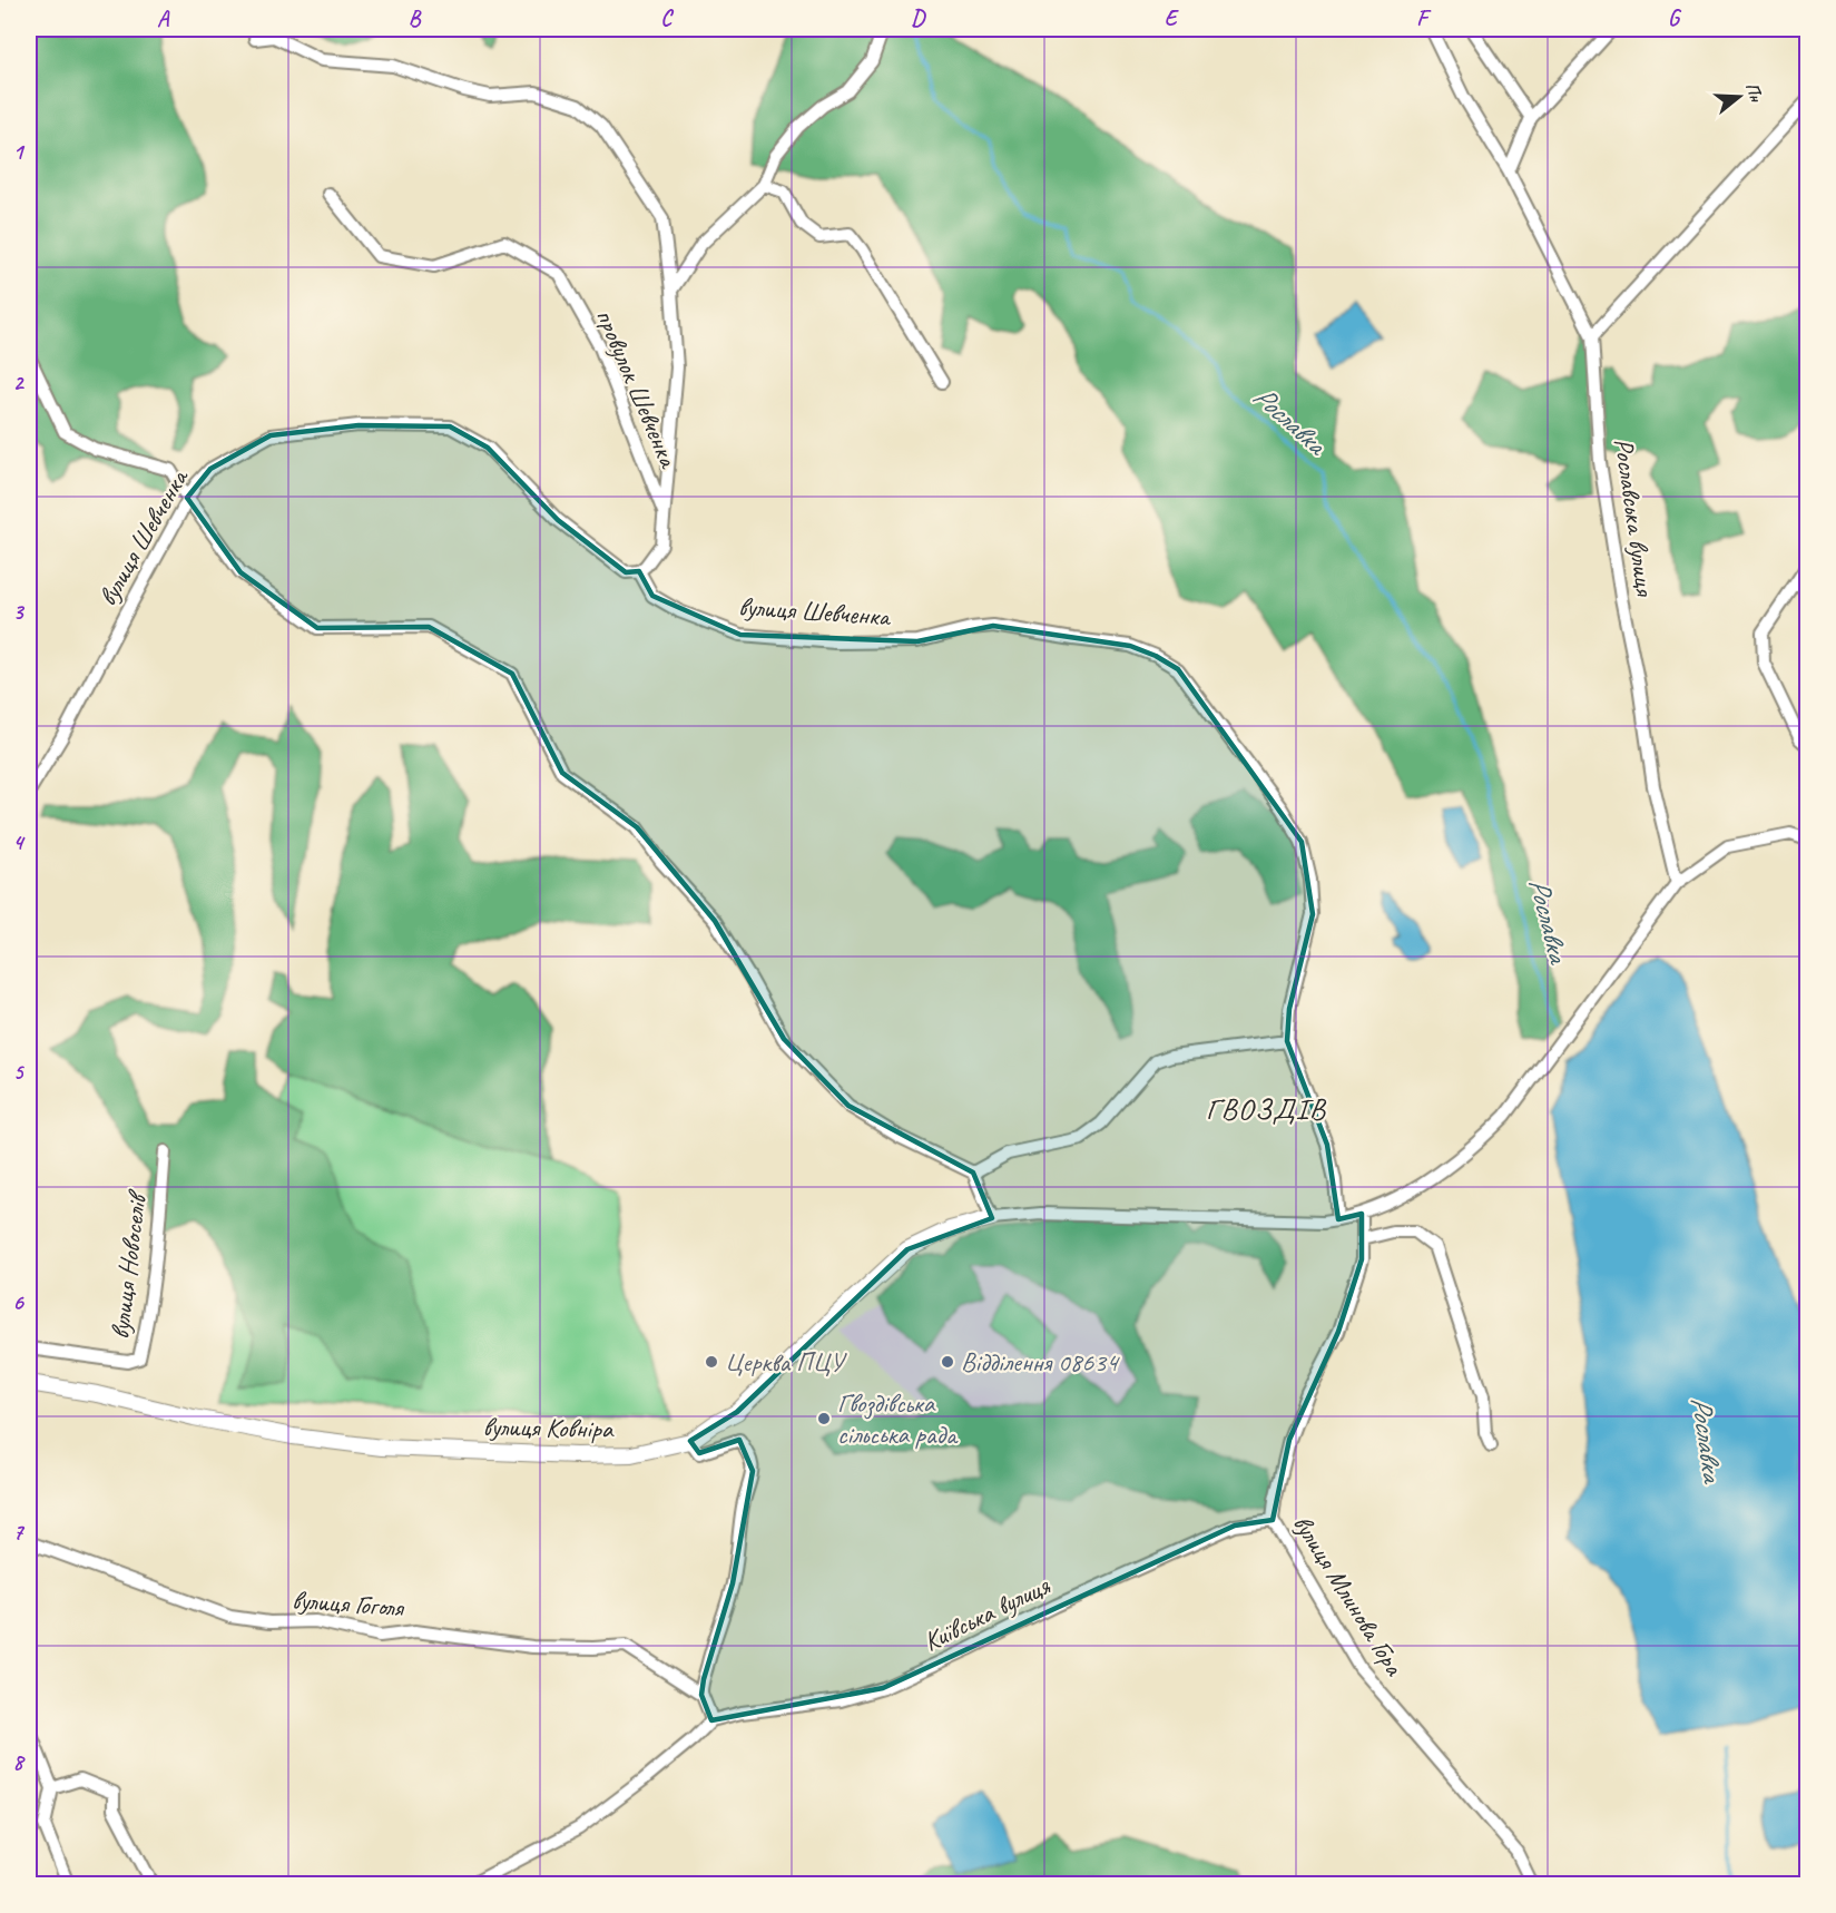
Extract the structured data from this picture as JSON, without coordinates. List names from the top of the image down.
{
  "streets": {
    "street": [
      "провулок Шевченка",
      "Рославська вулиця",
      "вулиця Шевченка",
      "вулиця Новоселів",
      "вулиця Ковніра",
      "вулиця Млинова Гора",
      "вулиця Гоголя",
      "Київська вулиця"
    ]
  },
  "crossings": [
    ["провулок Шевченка", "вулиця Шевченка"],
    ["вулиця Млинова Гора", "Київська вулиця"]
  ],
  "districts": ["ГВОЗДІВ"],
  "water": ["Рославка"],
  "places": ["Церква ПЦУ", "Відділення 08634", "Гвоздівська сільська рада"],
  "north": "right",
  "grid": {
    "columns": [
      "A",
      "B",
      "C",
      "D",
      "E",
      "F",
      "G"
    ],
    "rows": [
      "1",
      "2",
      "3",
      "4",
      "5",
      "6",
      "7",
      "8"
    ]
  }
}
